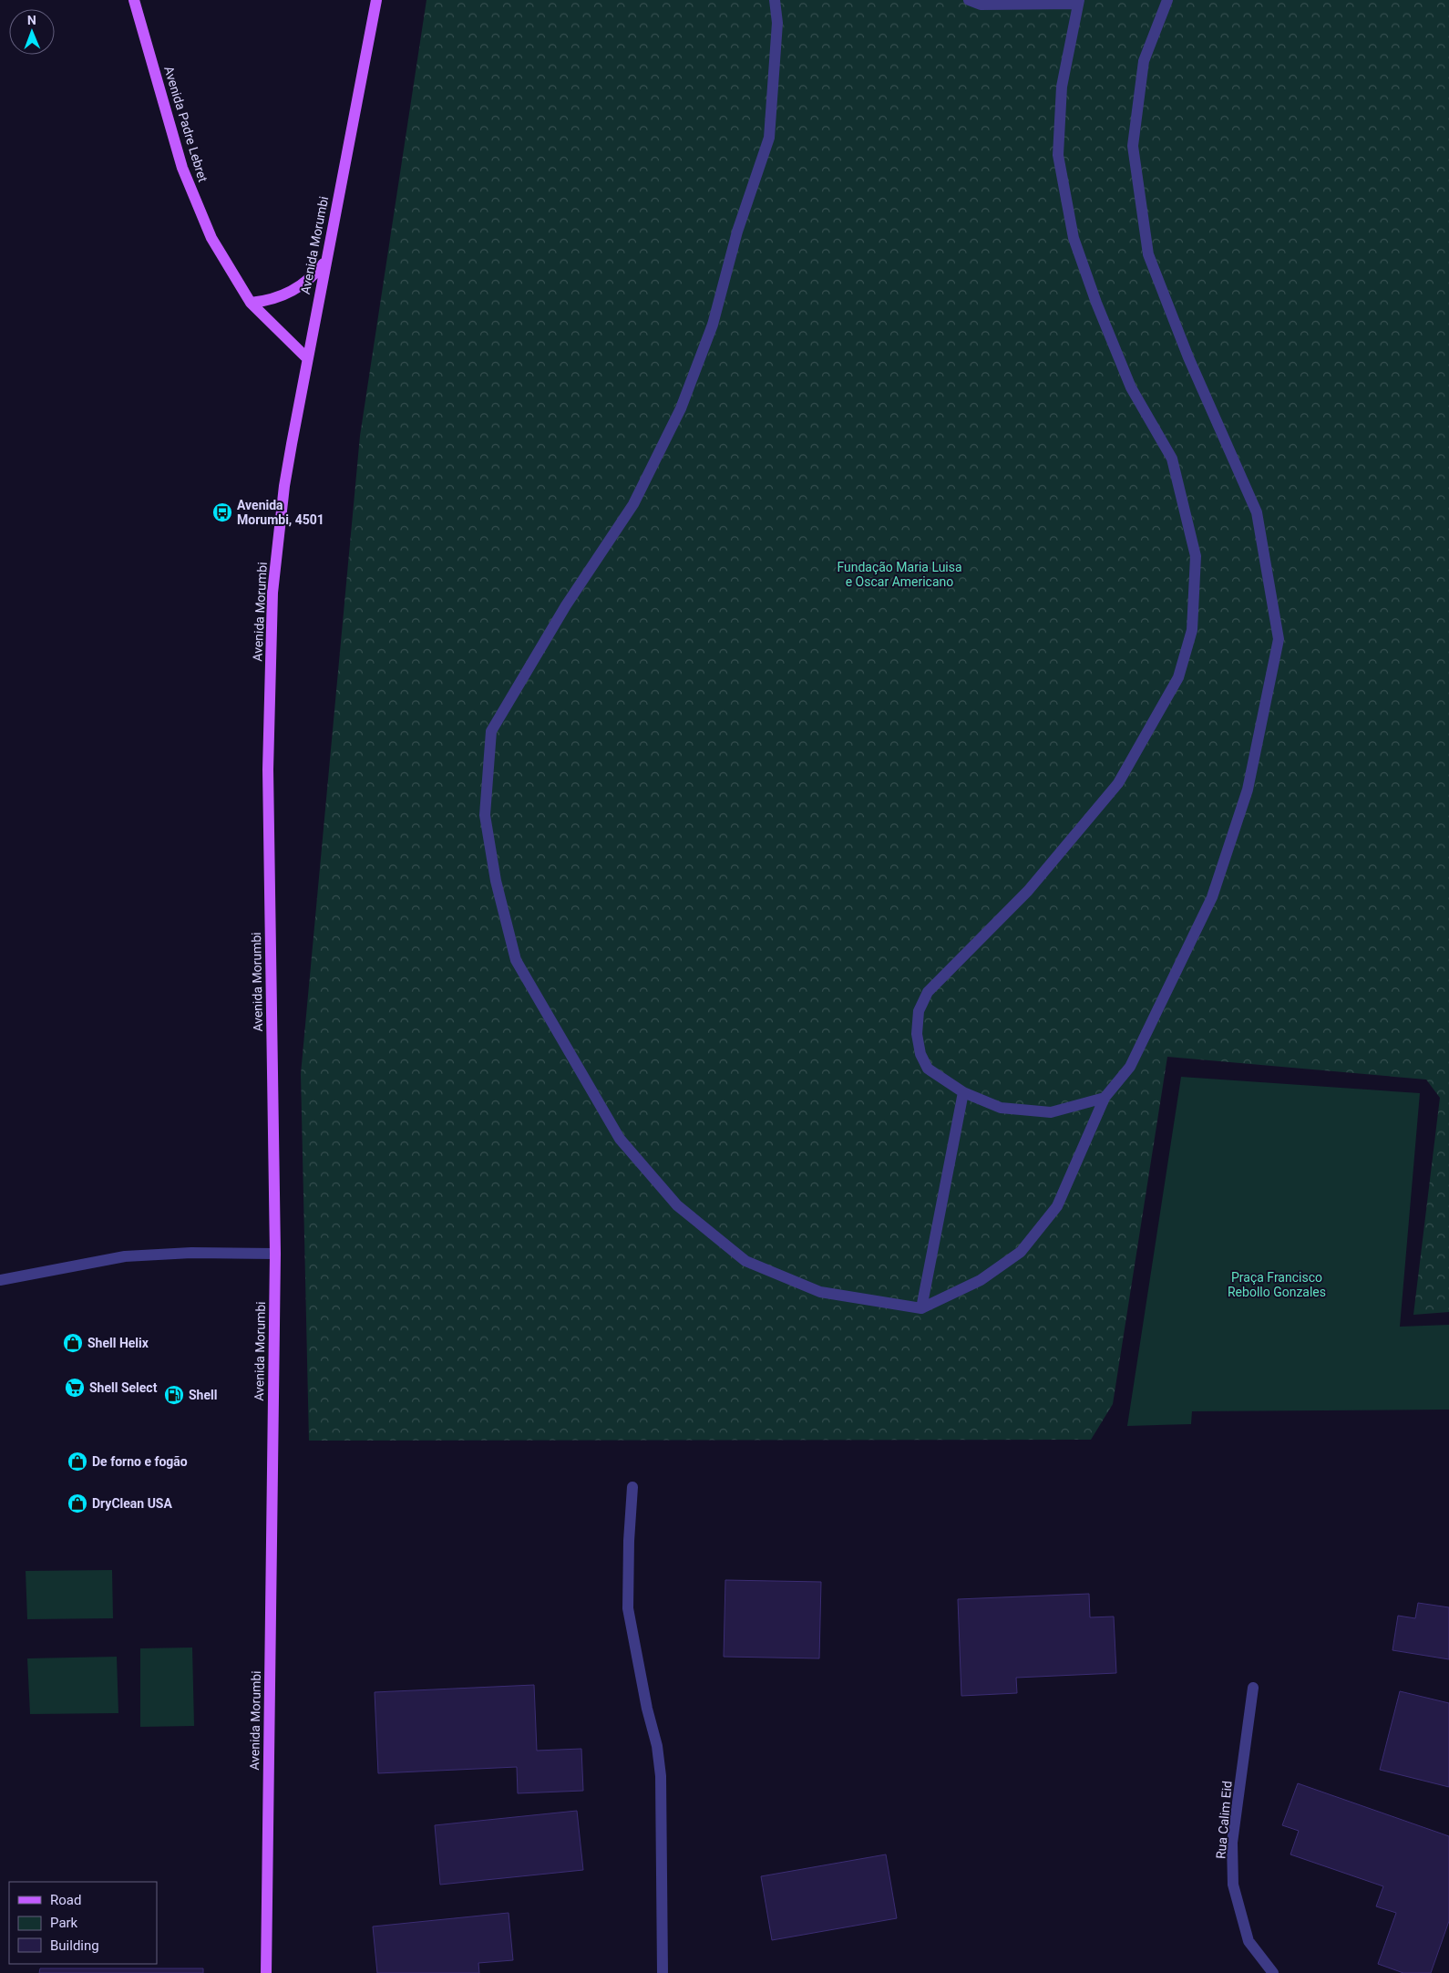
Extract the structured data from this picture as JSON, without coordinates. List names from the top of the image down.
{
  "streets": {
    "main road": ["Avenida Padre Lebret", "Avenida Morumbi"],
    "street": ["Rua Calim Eid"]
  },
  "crossings": [
    ["Avenida Padre Lebret", "Avenida Morumbi"]
  ],
  "parks": ["Fundação Maria Luisa e Oscar Americano", "Praça Francisco Rebollo Gonzales"],
  "places": {
    "bus stop": ["Avenida Morumbi, 4501"],
    "shop": ["Shell Helix", "De forno e fogão", "DryClean USA"],
    "supermarket": ["Shell Select"],
    "fuel station": ["Shell"]
  },
  "legend": ["Road", "Park", "Building"],
  "north": "top"
}
